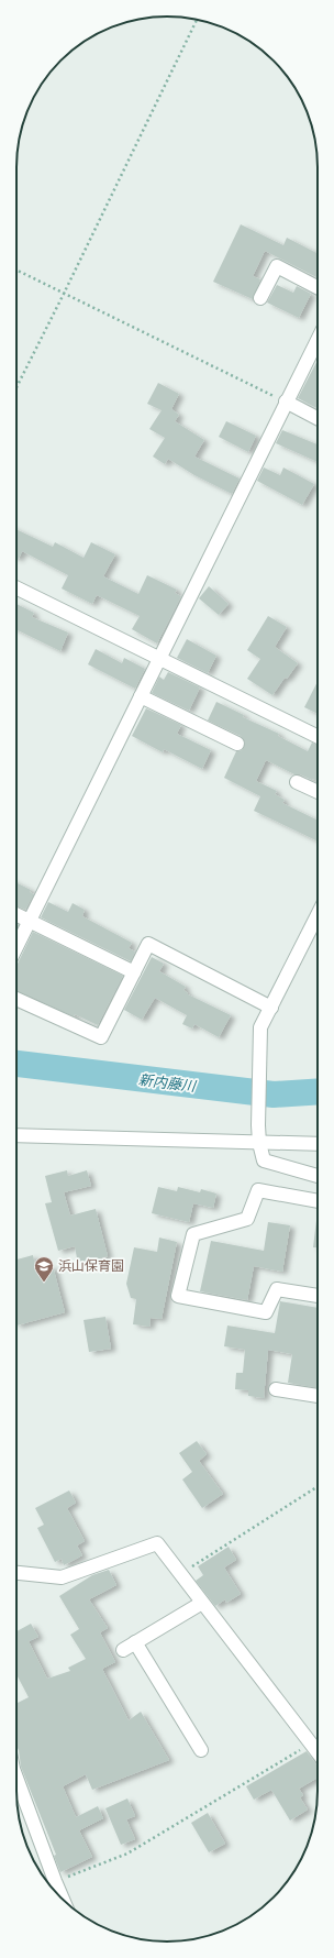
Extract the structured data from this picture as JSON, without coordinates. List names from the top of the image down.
{
  "water": ["新内藤川"],
  "places": {
    "school or university": ["浜山保育園"]
  }
}
